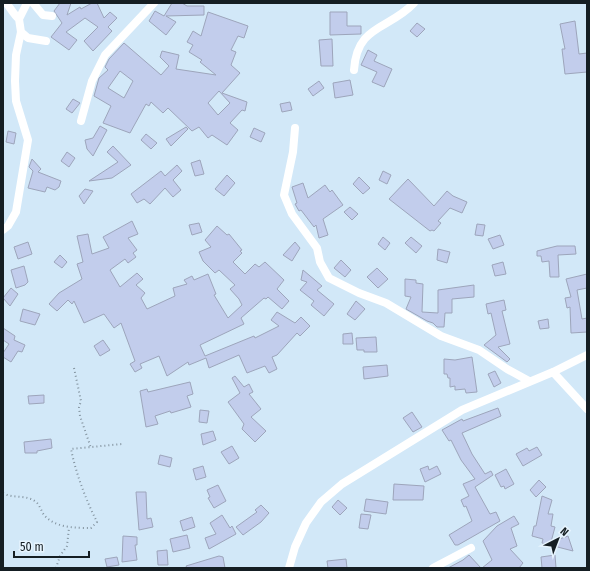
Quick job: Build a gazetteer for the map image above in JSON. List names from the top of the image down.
{
  "scale_bar": "50 m",
  "north": "top right"
}
